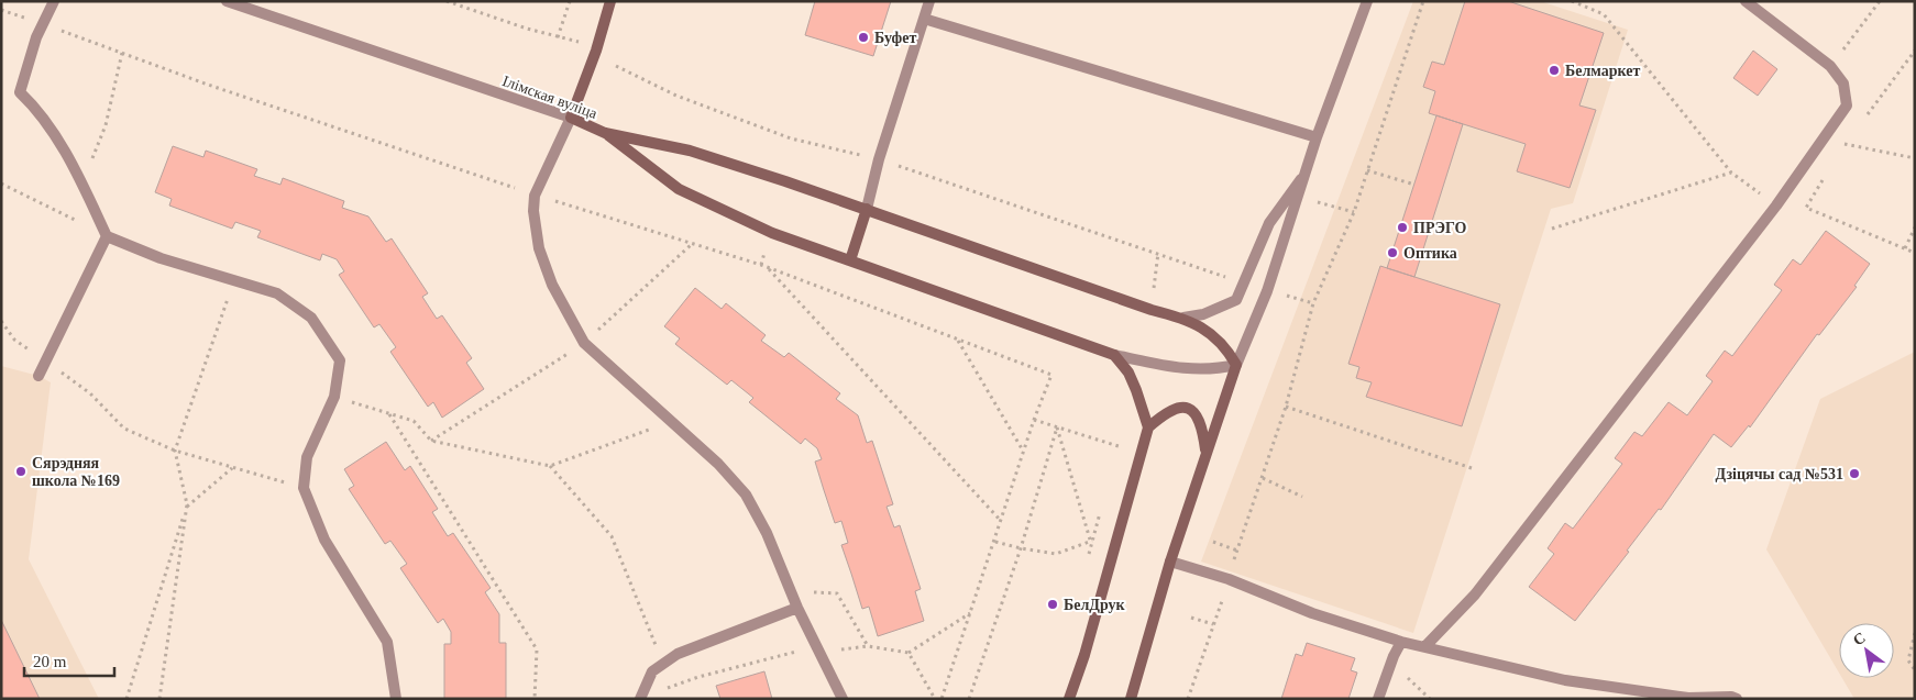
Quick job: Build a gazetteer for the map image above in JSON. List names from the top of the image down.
{
  "streets": {
    "main road": ["Ілімская вуліца"]
  },
  "places": [
    "Буфет",
    "Белмаркет",
    "ПРЭГО",
    "Оптика",
    "Сярэдняя школа №169",
    "Дзіцячы сад №531",
    "БелДрук"
  ],
  "scale_bar": "20 m",
  "north": "top left"
}
